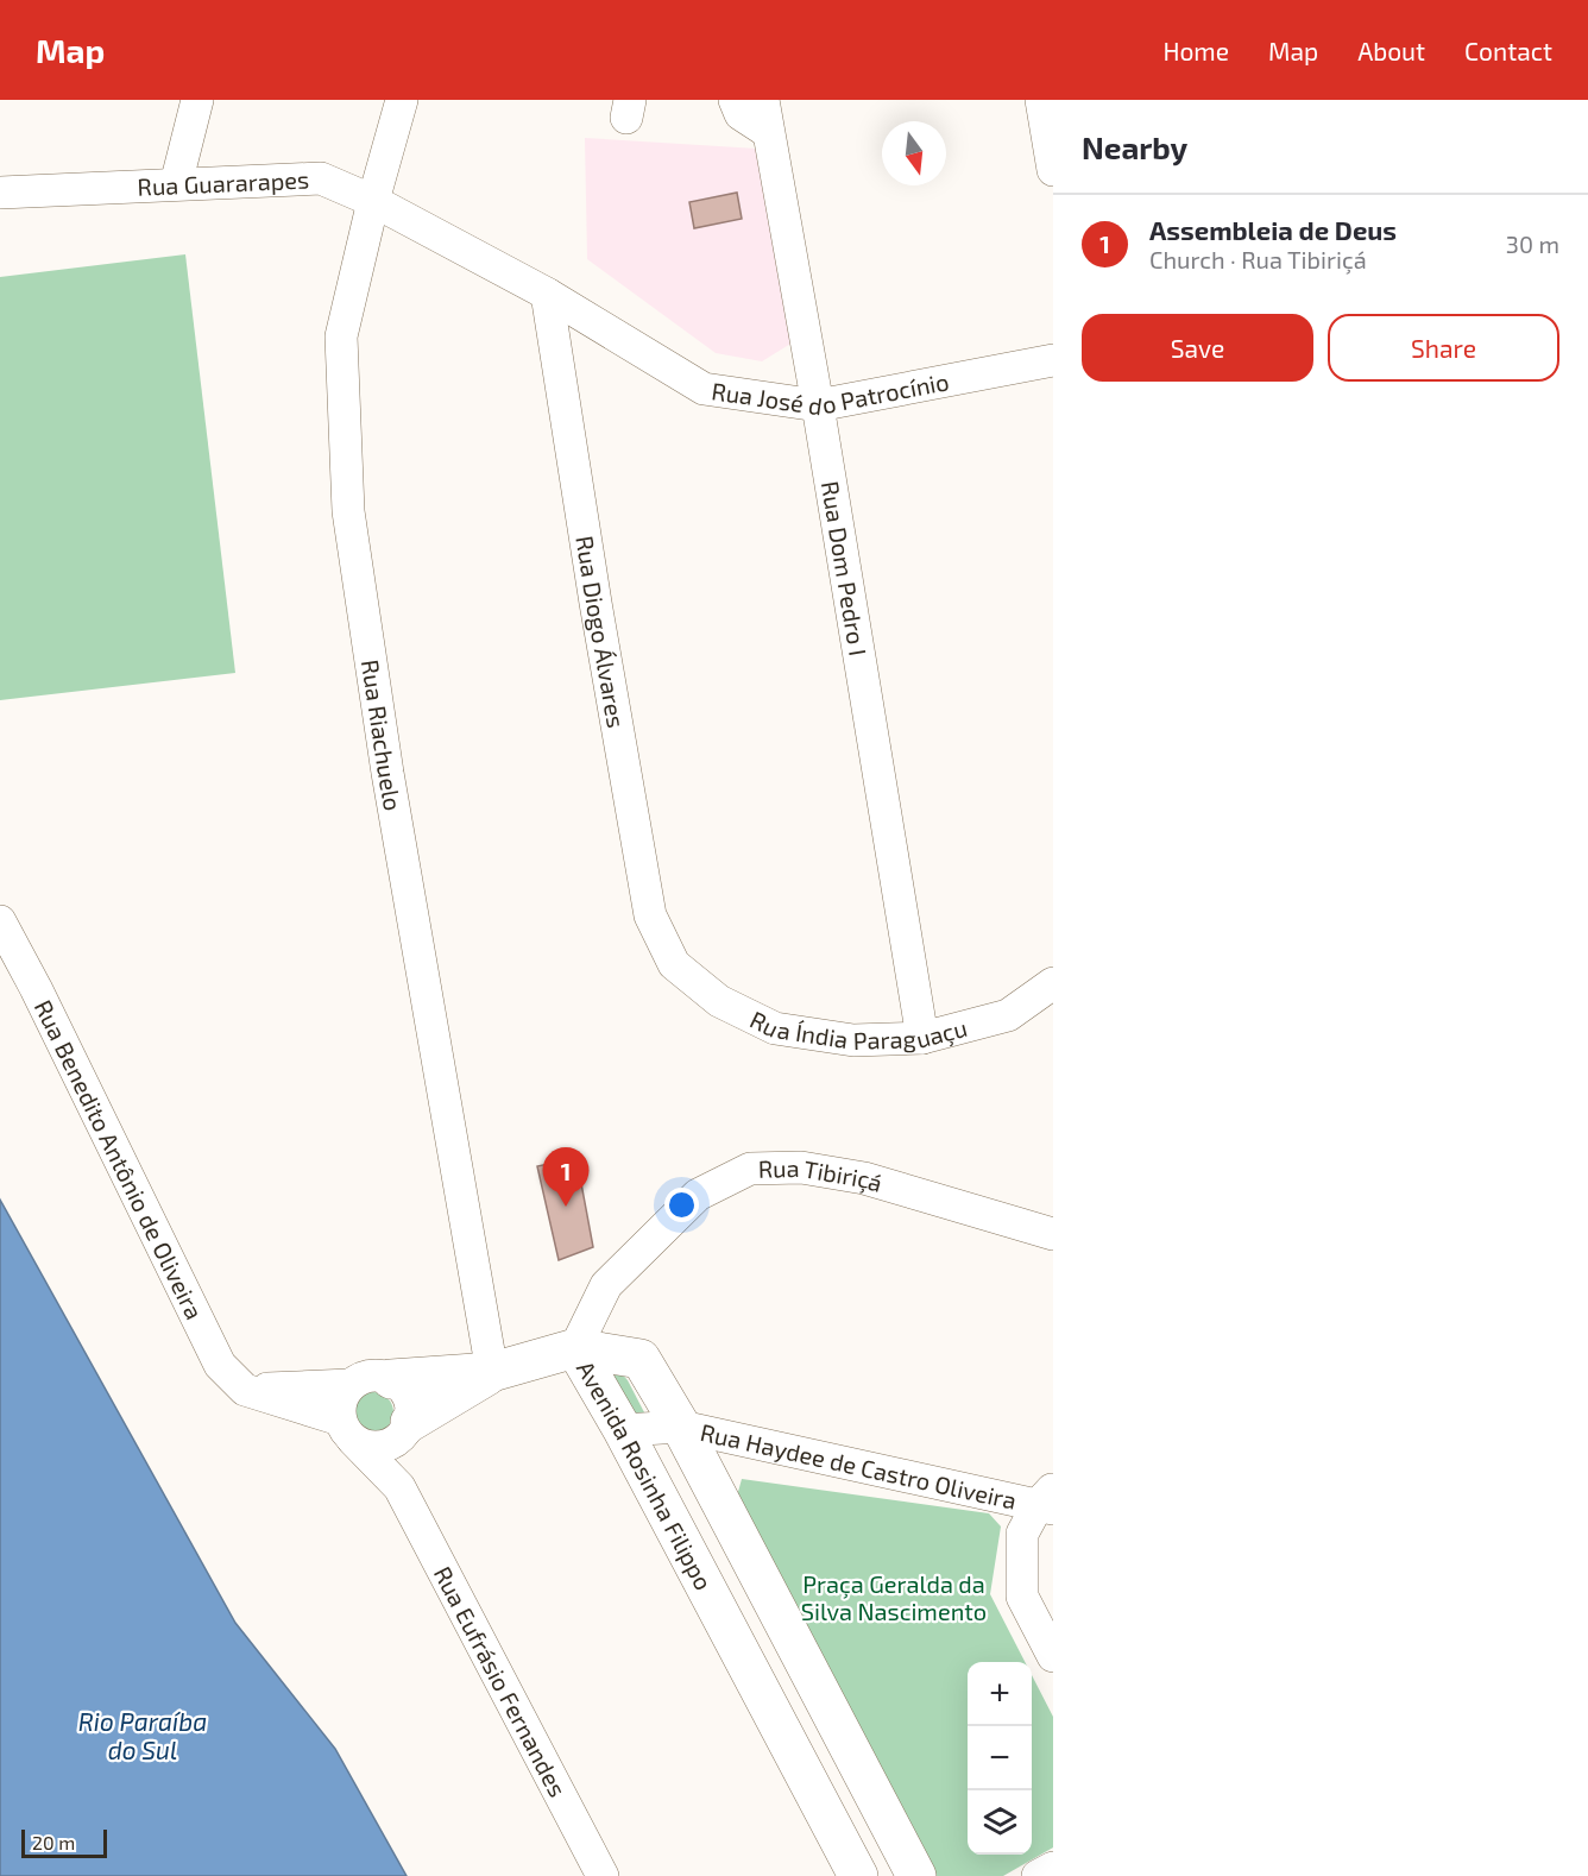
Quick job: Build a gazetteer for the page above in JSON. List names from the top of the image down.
{
  "streets": {
    "street": [
      "Rua Guararapes",
      "Rua José do Patrocínio",
      "Rua Dom Pedro I",
      "Rua Diogo Álvares",
      "Rua Riachuelo",
      "Rua Índia Paraguaçu",
      "Rua Benedito Antônio de Oliveira",
      "Rua Tibiriçá",
      "Rua Haydee de Castro Oliveira",
      "Avenida Rosinha Filippo",
      "Rua Eufrásio Fernandes"
    ]
  },
  "crossings": [
    ["Rua Guararapes", "Rua José do Patrocínio"],
    ["Rua Guararapes", "Rua Diogo Álvares"],
    ["Rua Guararapes", "Rua Riachuelo"],
    ["Rua José do Patrocínio", "Rua Dom Pedro I"],
    ["Rua José do Patrocínio", "Rua Diogo Álvares"],
    ["Rua Dom Pedro I", "Rua Índia Paraguaçu"],
    ["Rua Diogo Álvares", "Rua Índia Paraguaçu"],
    ["Rua Tibiriçá", "Avenida Rosinha Filippo"],
    ["Rua Haydee de Castro Oliveira", "Avenida Rosinha Filippo"]
  ],
  "water": ["Rio Paraíba do Sul"],
  "parks": ["Praça Geralda da Silva Nascimento"],
  "scale_bar": "20 m",
  "north": "bottom",
  "page": {
    "header": "Map",
    "nav": [
      "Home",
      "Map",
      "About",
      "Contact"
    ],
    "heading": "Nearby",
    "list": [
      {
        "mark": "1",
        "name": "Assembleia de Deus",
        "note": "Church · Rua Tibiriçá",
        "value": "30 m"
      }
    ],
    "buttons": ["Save", "Share"],
    "pins": "1",
    "map_buttons": ["+", "−"],
    "scale": "20 m"
  }
}
